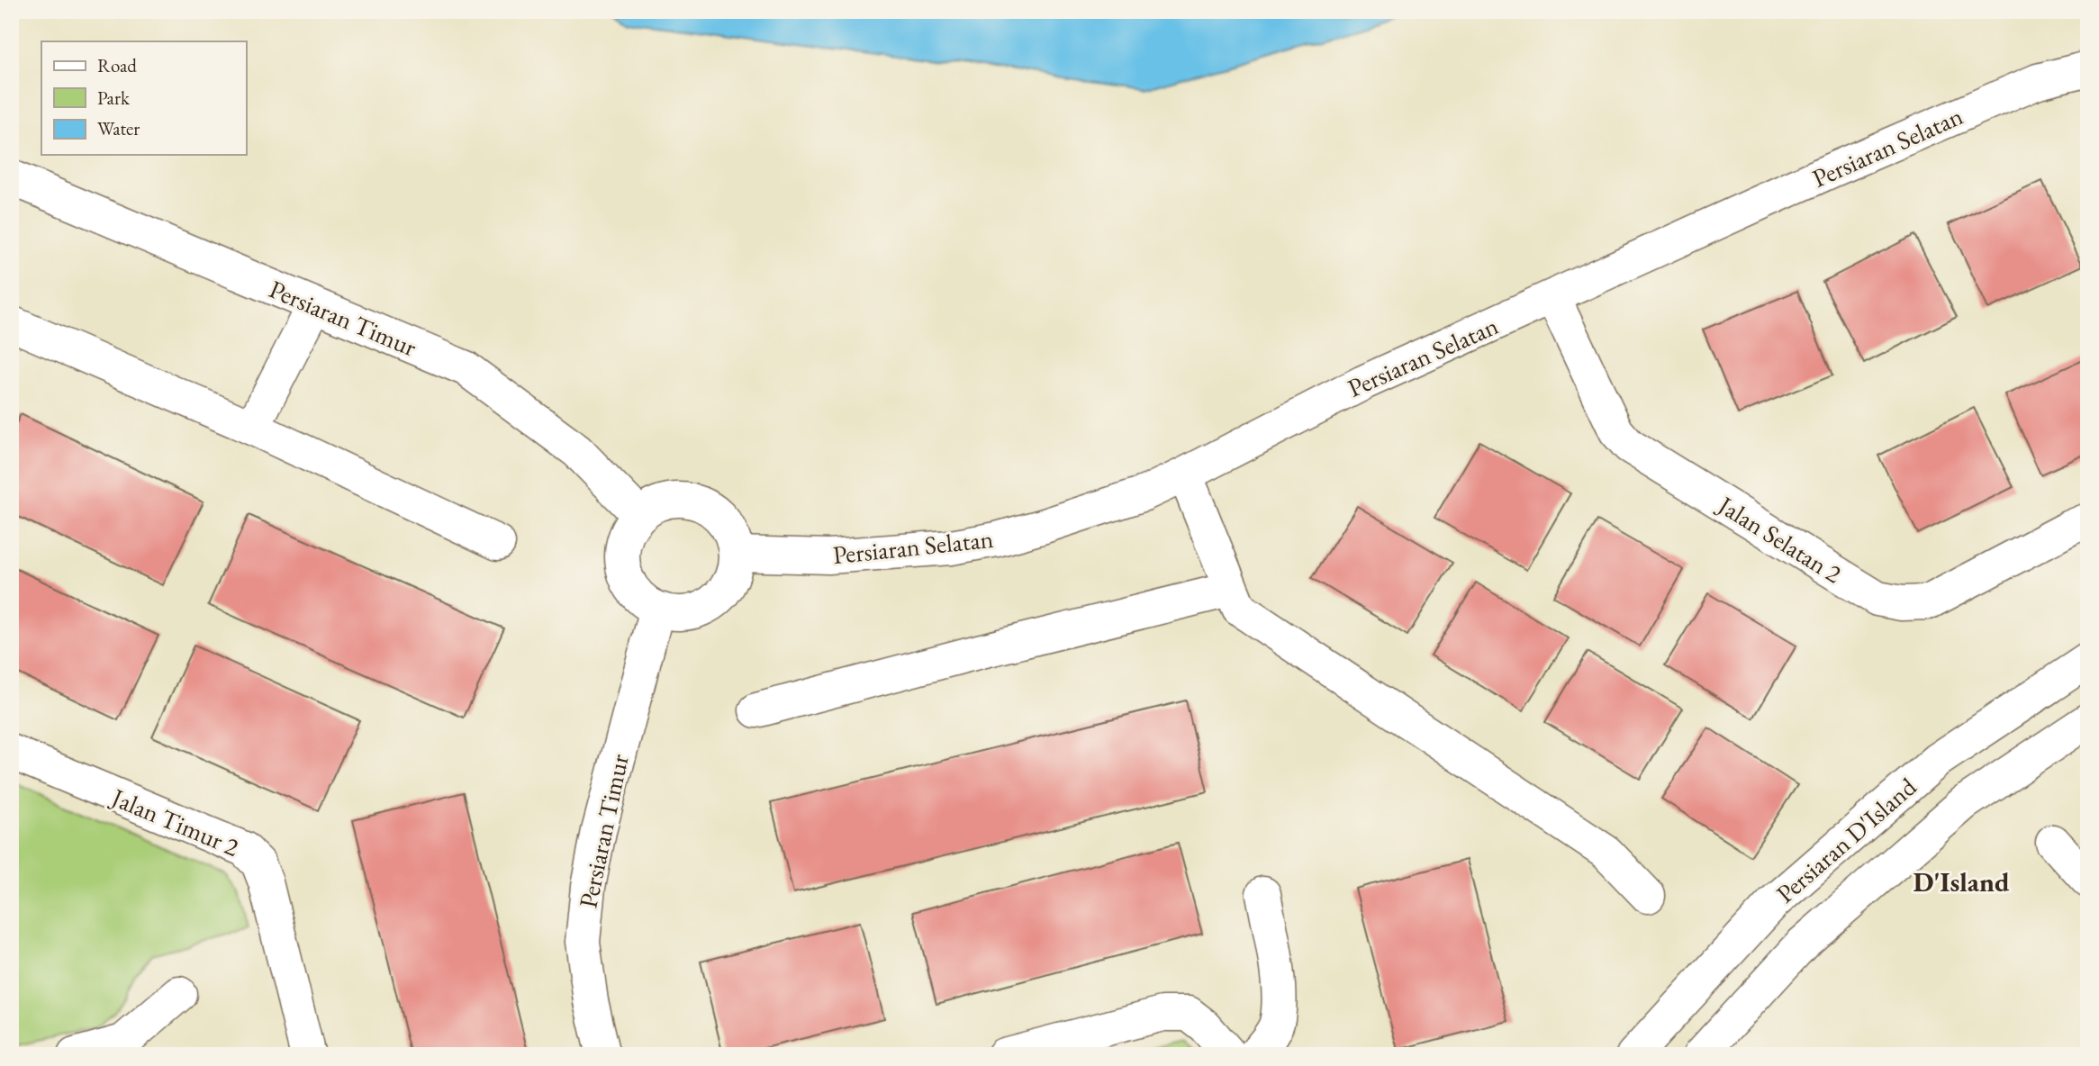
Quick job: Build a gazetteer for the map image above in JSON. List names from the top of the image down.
{
  "streets": {
    "street": [
      "Persiaran Selatan",
      "Persiaran Timur",
      "Jalan Selatan 2",
      "Jalan Timur 2",
      "Persiaran D'Island"
    ]
  },
  "crossings": [
    ["Persiaran Selatan", "Persiaran Timur"],
    ["Persiaran Selatan", "Jalan Selatan 2"]
  ],
  "districts": ["D'Island"],
  "legend": ["Road", "Park", "Water"]
}
